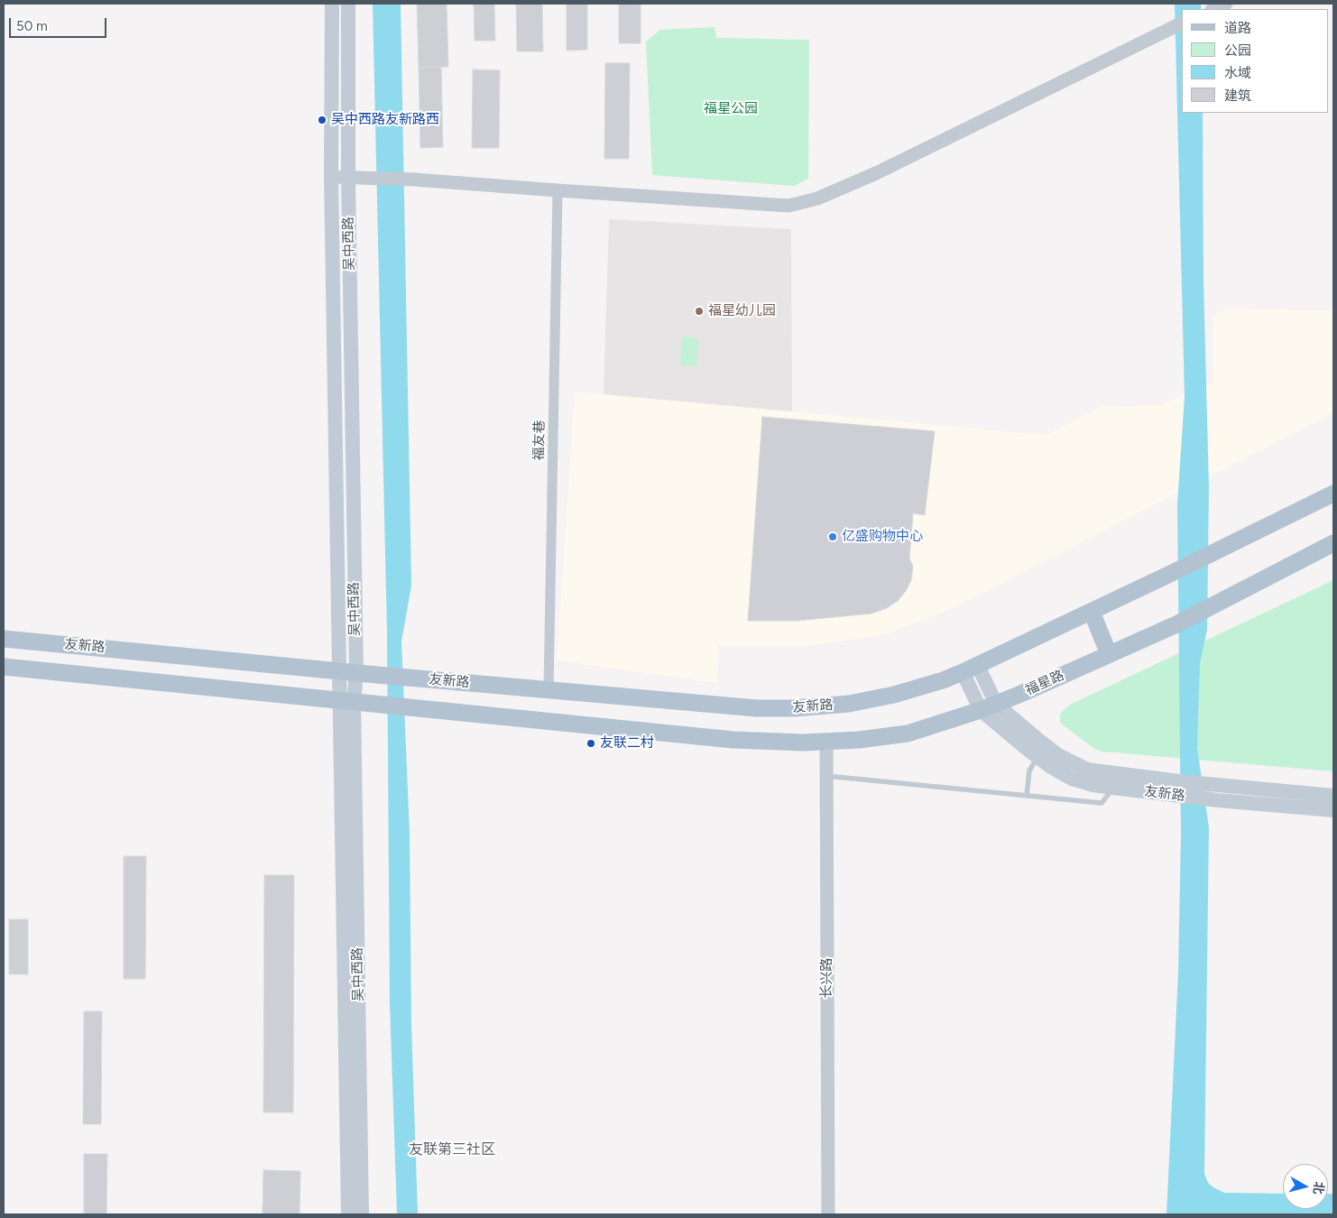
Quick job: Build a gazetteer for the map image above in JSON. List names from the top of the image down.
{
  "streets": {
    "main road": ["吴中西路", "友新路", "福星路"],
    "street": ["福友巷", "长兴路"]
  },
  "crossings": [
    ["吴中西路", "友新路"],
    ["吴中西路", "福星路"],
    ["福友巷", "友新路"],
    ["友新路", "福星路"],
    ["福星路", "长兴路"]
  ],
  "districts": ["友联第三社区"],
  "parks": ["福星公园"],
  "places": [
    "吴中西路友新路西",
    "福星幼儿园",
    "亿盛购物中心",
    "友联二村"
  ],
  "legend": [
    "道路",
    "公园",
    "水域",
    "建筑"
  ],
  "scale_bar": "50 m",
  "north": "right"
}
